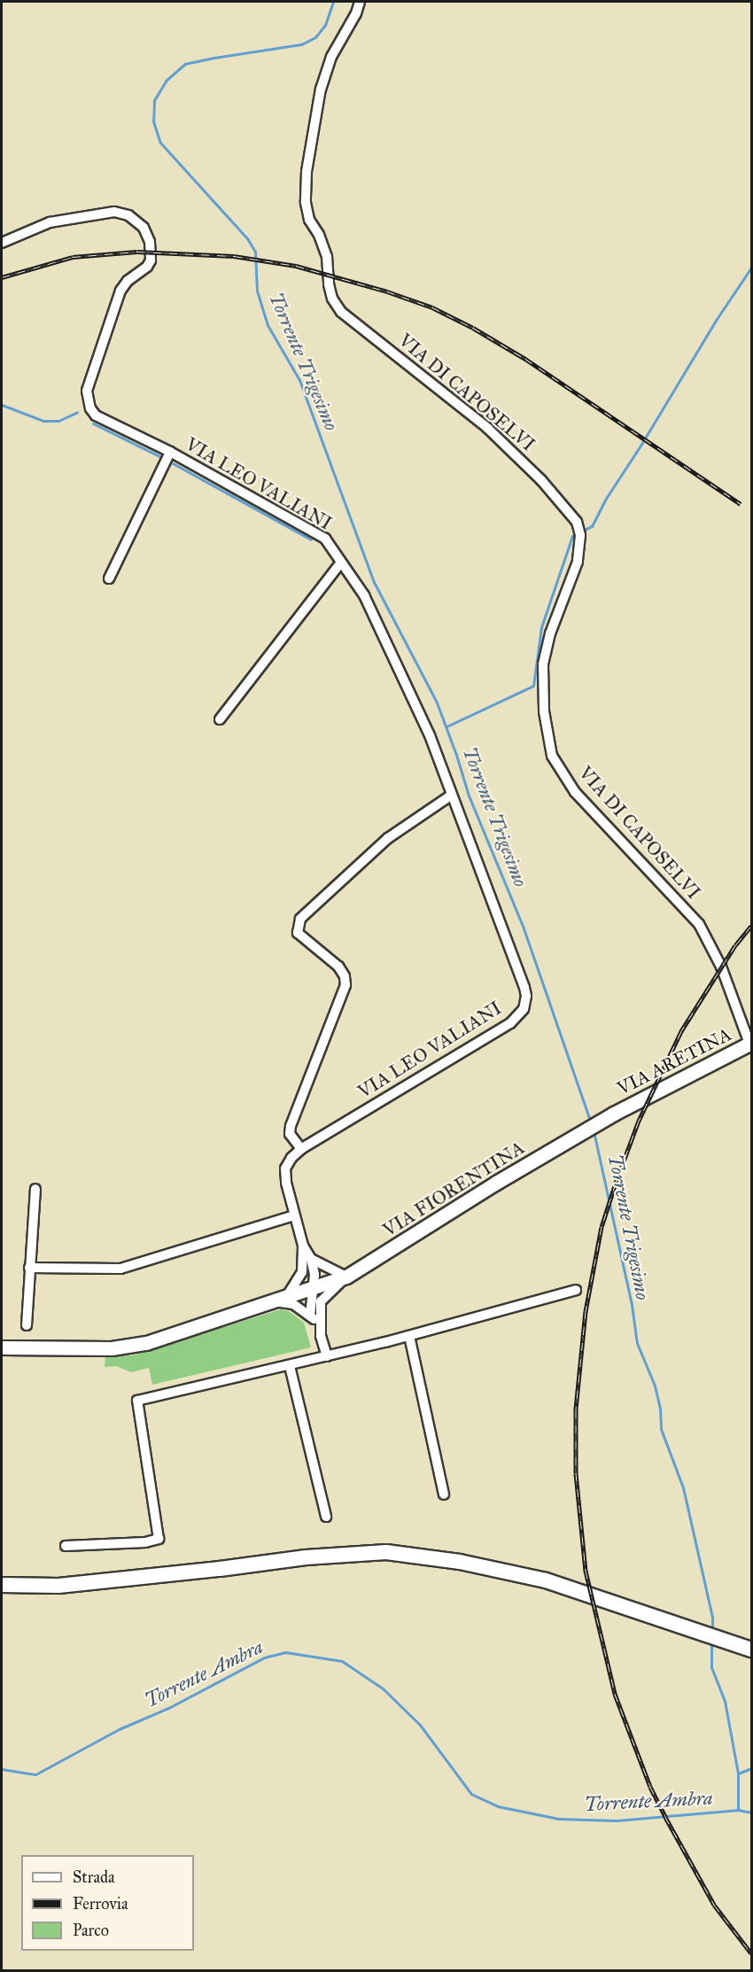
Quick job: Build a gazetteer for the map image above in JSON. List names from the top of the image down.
{
  "streets": {
    "street": [
      "VIA DI CAPOSELVI",
      "VIA LEO VALIANI",
      "VIA ARETINA",
      "VIA FIORENTINA"
    ]
  },
  "crossings": [
    ["VIA DI CAPOSELVI", "VIA ARETINA"],
    ["VIA LEO VALIANI", "VIA FIORENTINA"],
    ["VIA ARETINA", "VIA FIORENTINA"]
  ],
  "water": ["Torrente Trigesimo", "Torrente Ambra"],
  "legend": ["Strada", "Ferrovia", "Parco"]
}
